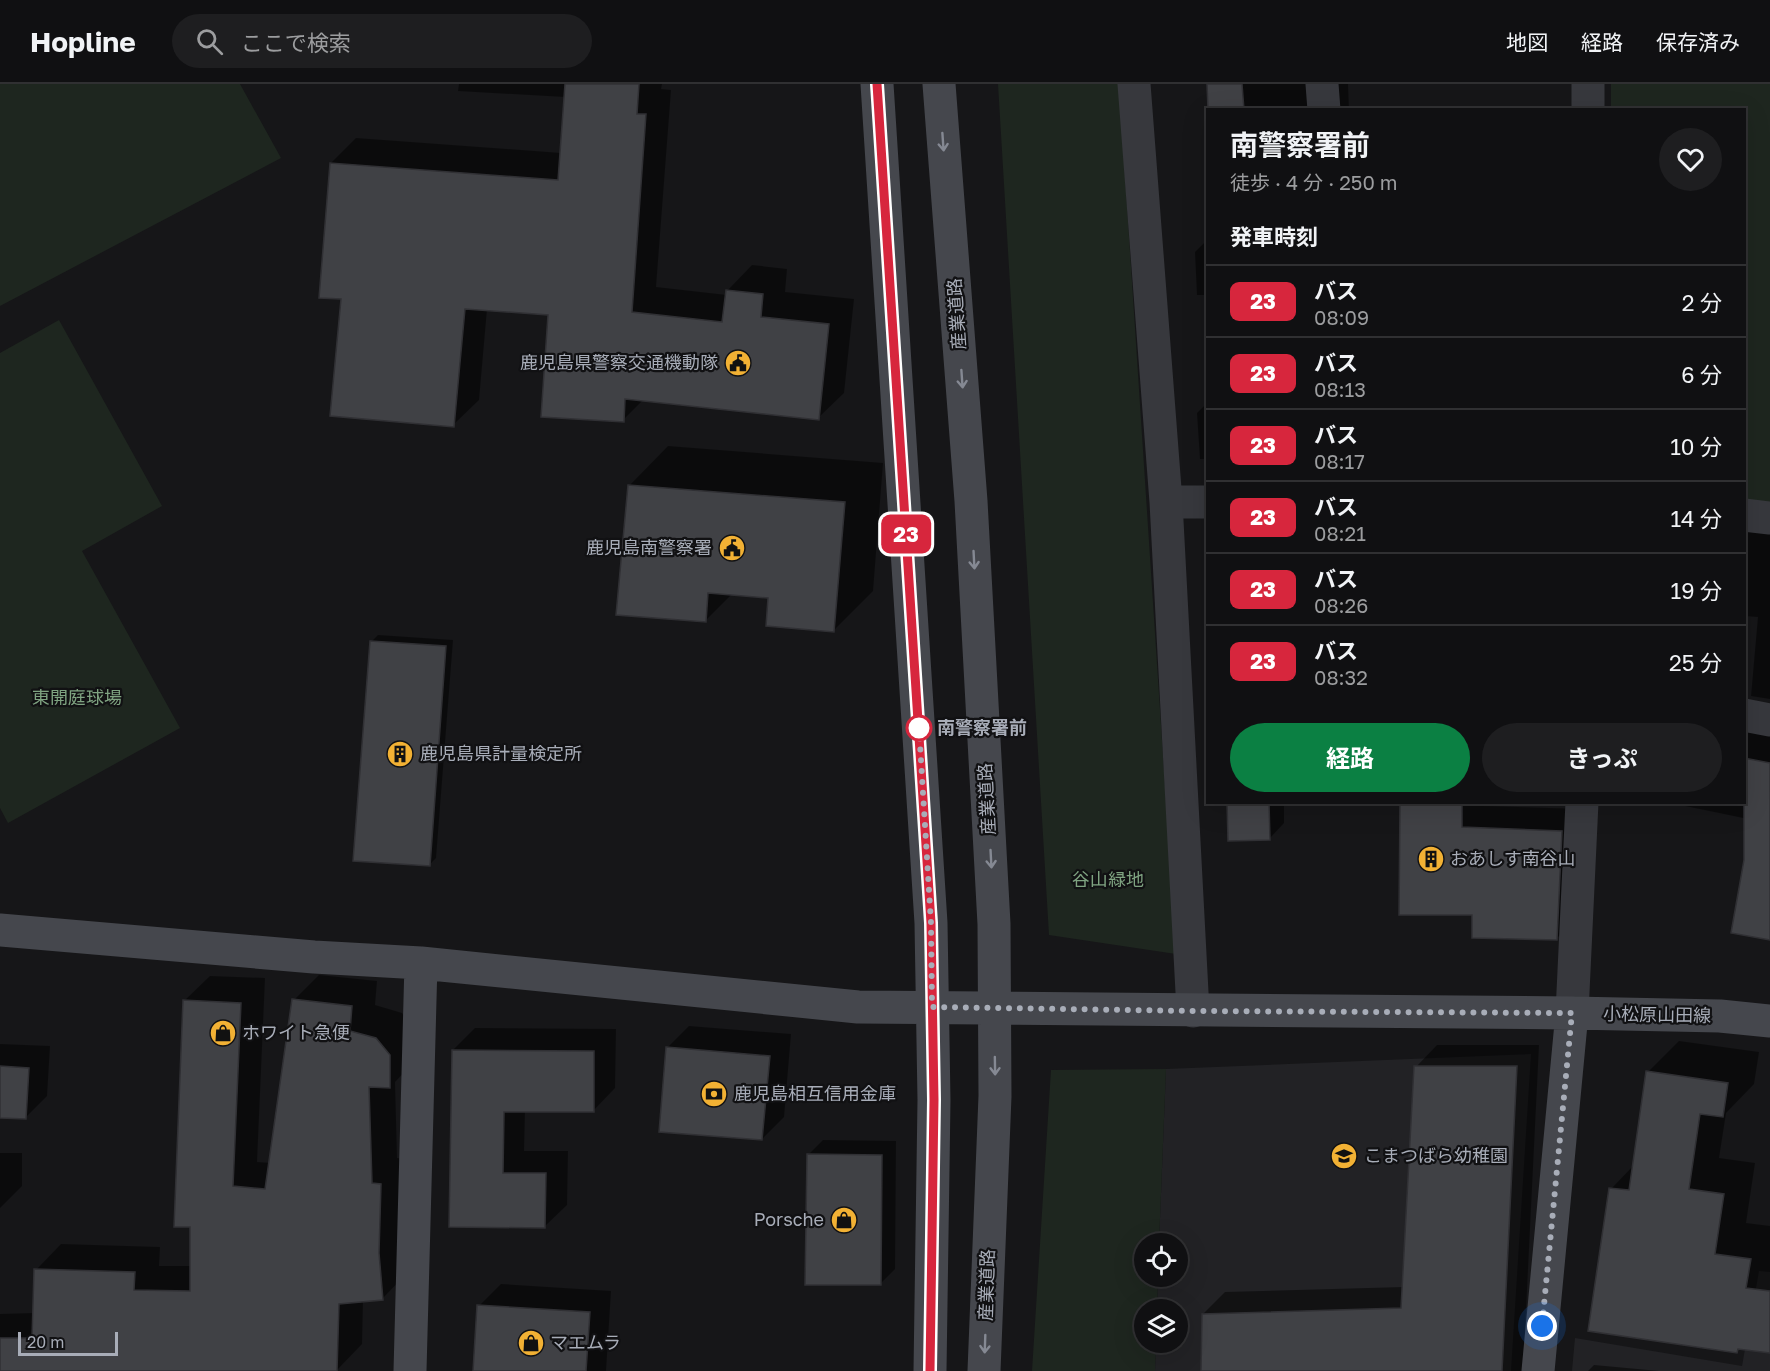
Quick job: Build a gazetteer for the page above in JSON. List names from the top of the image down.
{
  "streets": {
    "main road": ["産業道路", "小松原山田線"]
  },
  "crossings": [
    ["産業道路", "小松原山田線"]
  ],
  "parks": ["東開庭球場", "谷山緑地"],
  "places": {
    "public building": ["鹿児島県警察交通機動隊", "鹿児島南警察署"],
    "other": ["南警察署前"],
    "building": ["鹿児島県計量検定所", "おあしす南谷山"],
    "shop": ["ホワイト急便", "Porsche", "マエムラ"],
    "bank": ["鹿児島相互信用金庫"],
    "school or university": ["こまつばら幼稚園"]
  },
  "lines": ["bus line 23"],
  "scale_bar": "20 m",
  "page": {
    "header": "Hopline",
    "search": "ここで検索",
    "nav": ["地図", "経路", "保存済み"],
    "on_map": "23",
    "heading": [
      ["南警察署前", "徒歩 · 4 分 · 250 m"],
      "発車時刻"
    ],
    "list": [
      {
        "mark": "23",
        "name": "バス",
        "note": "08:09",
        "value": "2 分"
      },
      {
        "mark": "23",
        "name": "バス",
        "note": "08:13",
        "value": "6 分"
      },
      {
        "mark": "23",
        "name": "バス",
        "note": "08:17",
        "value": "10 分"
      },
      {
        "mark": "23",
        "name": "バス",
        "note": "08:21",
        "value": "14 分"
      },
      {
        "mark": "23",
        "name": "バス",
        "note": "08:26",
        "value": "19 分"
      },
      {
        "mark": "23",
        "name": "バス",
        "note": "08:32",
        "value": "25 分"
      }
    ],
    "buttons": ["経路", "きっぷ"],
    "scale": "20 m"
  }
}
